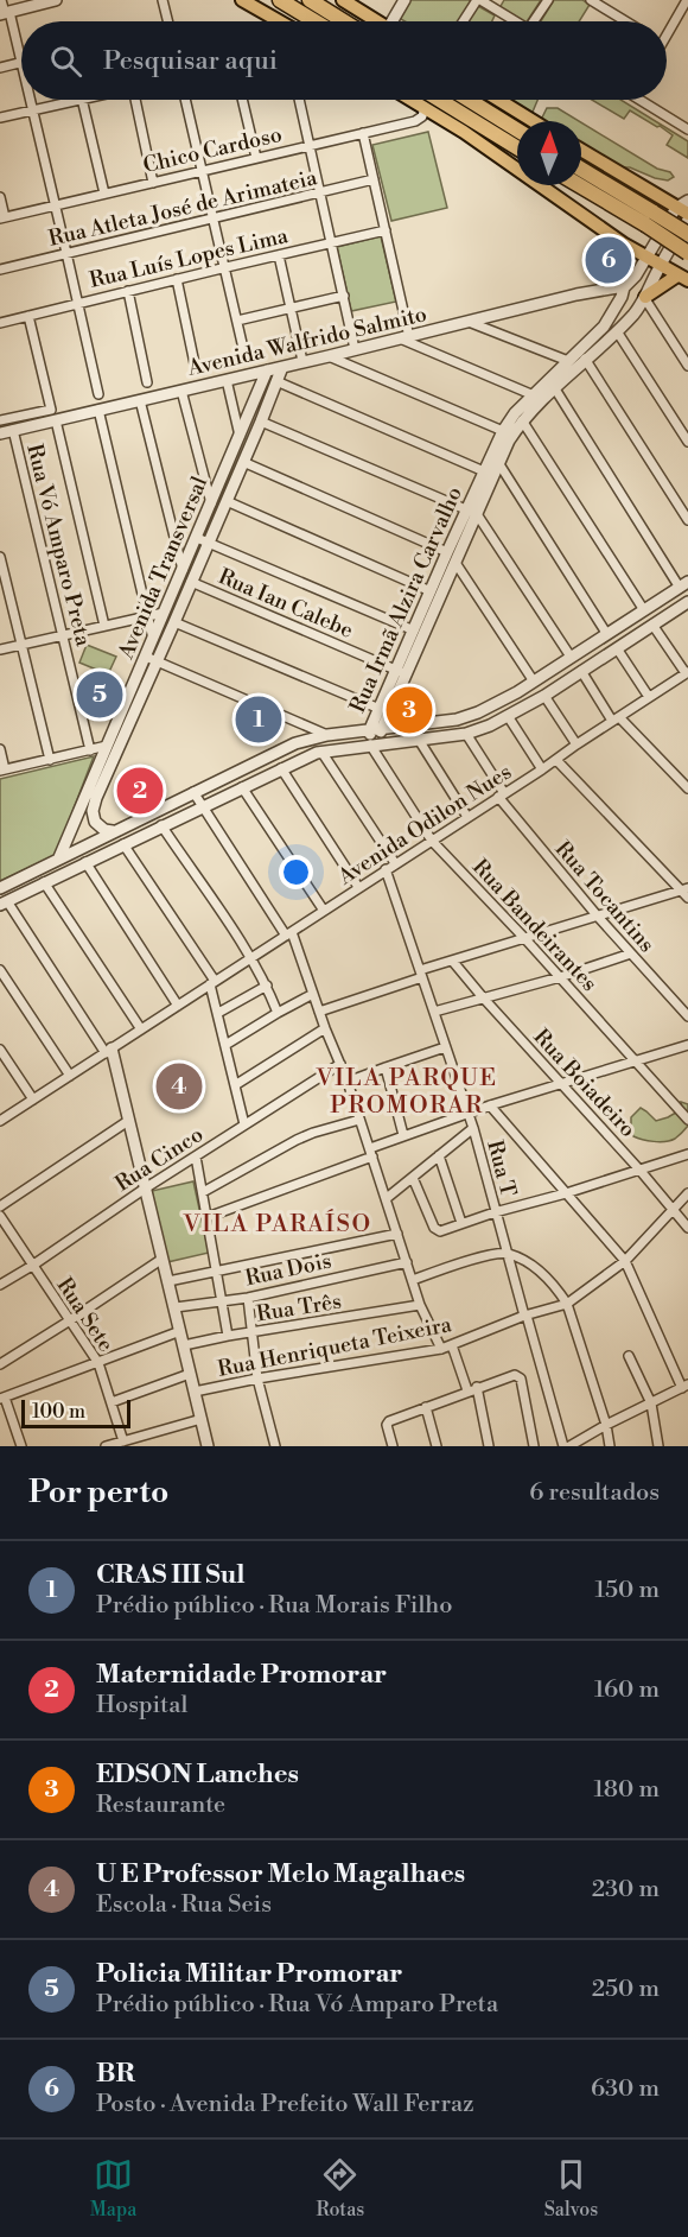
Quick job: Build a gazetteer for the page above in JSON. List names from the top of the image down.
{
  "streets": {
    "street": [
      "Chico Cardoso",
      "Rua Atleta José de Arimateia",
      "Rua Luís Lopes Lima",
      "Avenida Walfrido Salmito",
      "Rua Vó Amparo Preta",
      "Avenida Transversal",
      "Rua Irmã Alzira Carvalho",
      "Rua Ian Calebe",
      "Avenida Odilon Nues",
      "Rua Tocantins",
      "Rua Bandeirantes",
      "Rua Boiadeiro",
      "Rua Cinco",
      "Rua T",
      "Rua Dois",
      "Rua Três",
      "Rua Sete",
      "Rua Henriqueta Teixeira"
    ]
  },
  "crossings": [
    ["Avenida Walfrido Salmito", "Rua Vó Amparo Preta"],
    ["Avenida Walfrido Salmito", "Avenida Transversal"],
    ["Avenida Walfrido Salmito", "Rua Irmã Alzira Carvalho"],
    ["Avenida Transversal", "Rua Ian Calebe"],
    ["Rua Irmã Alzira Carvalho", "Rua Ian Calebe"],
    ["Rua Irmã Alzira Carvalho", "Rua Bandeirantes"],
    ["Avenida Odilon Nues", "Rua Tocantins"],
    ["Avenida Odilon Nues", "Rua Bandeirantes"],
    ["Avenida Odilon Nues", "Rua T"],
    ["Rua Boiadeiro", "Rua Henriqueta Teixeira"],
    ["Rua Cinco", "Rua Sete"],
    ["Rua T", "Rua Henriqueta Teixeira"]
  ],
  "districts": ["VILA PARQUE PROMORAR", "VILA PARAÍSO"],
  "scale_bar": "100 m",
  "north": "top",
  "page": {
    "search": "Pesquisar aqui",
    "pins": [
      "6",
      "5",
      "3",
      "1",
      "2",
      "4"
    ],
    "scale": "100 m",
    "heading": ["Por perto", "6 resultados"],
    "list": [
      {
        "mark": "1",
        "name": "CRAS III Sul",
        "note": "Prédio público · Rua Morais Filho",
        "value": "150 m"
      },
      {
        "mark": "2",
        "name": "Maternidade Promorar",
        "note": "Hospital",
        "value": "160 m"
      },
      {
        "mark": "3",
        "name": "EDSON Lanches",
        "note": "Restaurante",
        "value": "180 m"
      },
      {
        "mark": "4",
        "name": "U E Professor Melo Magalhaes",
        "note": "Escola · Rua Seis",
        "value": "230 m"
      },
      {
        "mark": "5",
        "name": "Policia Militar Promorar",
        "note": "Prédio público · Rua Vó Amparo Preta",
        "value": "250 m"
      },
      {
        "mark": "6",
        "name": "BR",
        "note": "Posto · Avenida Prefeito Wall Ferraz",
        "value": "630 m"
      }
    ],
    "nav": ["Mapa", "Rotas", "Salvos"]
  }
}
